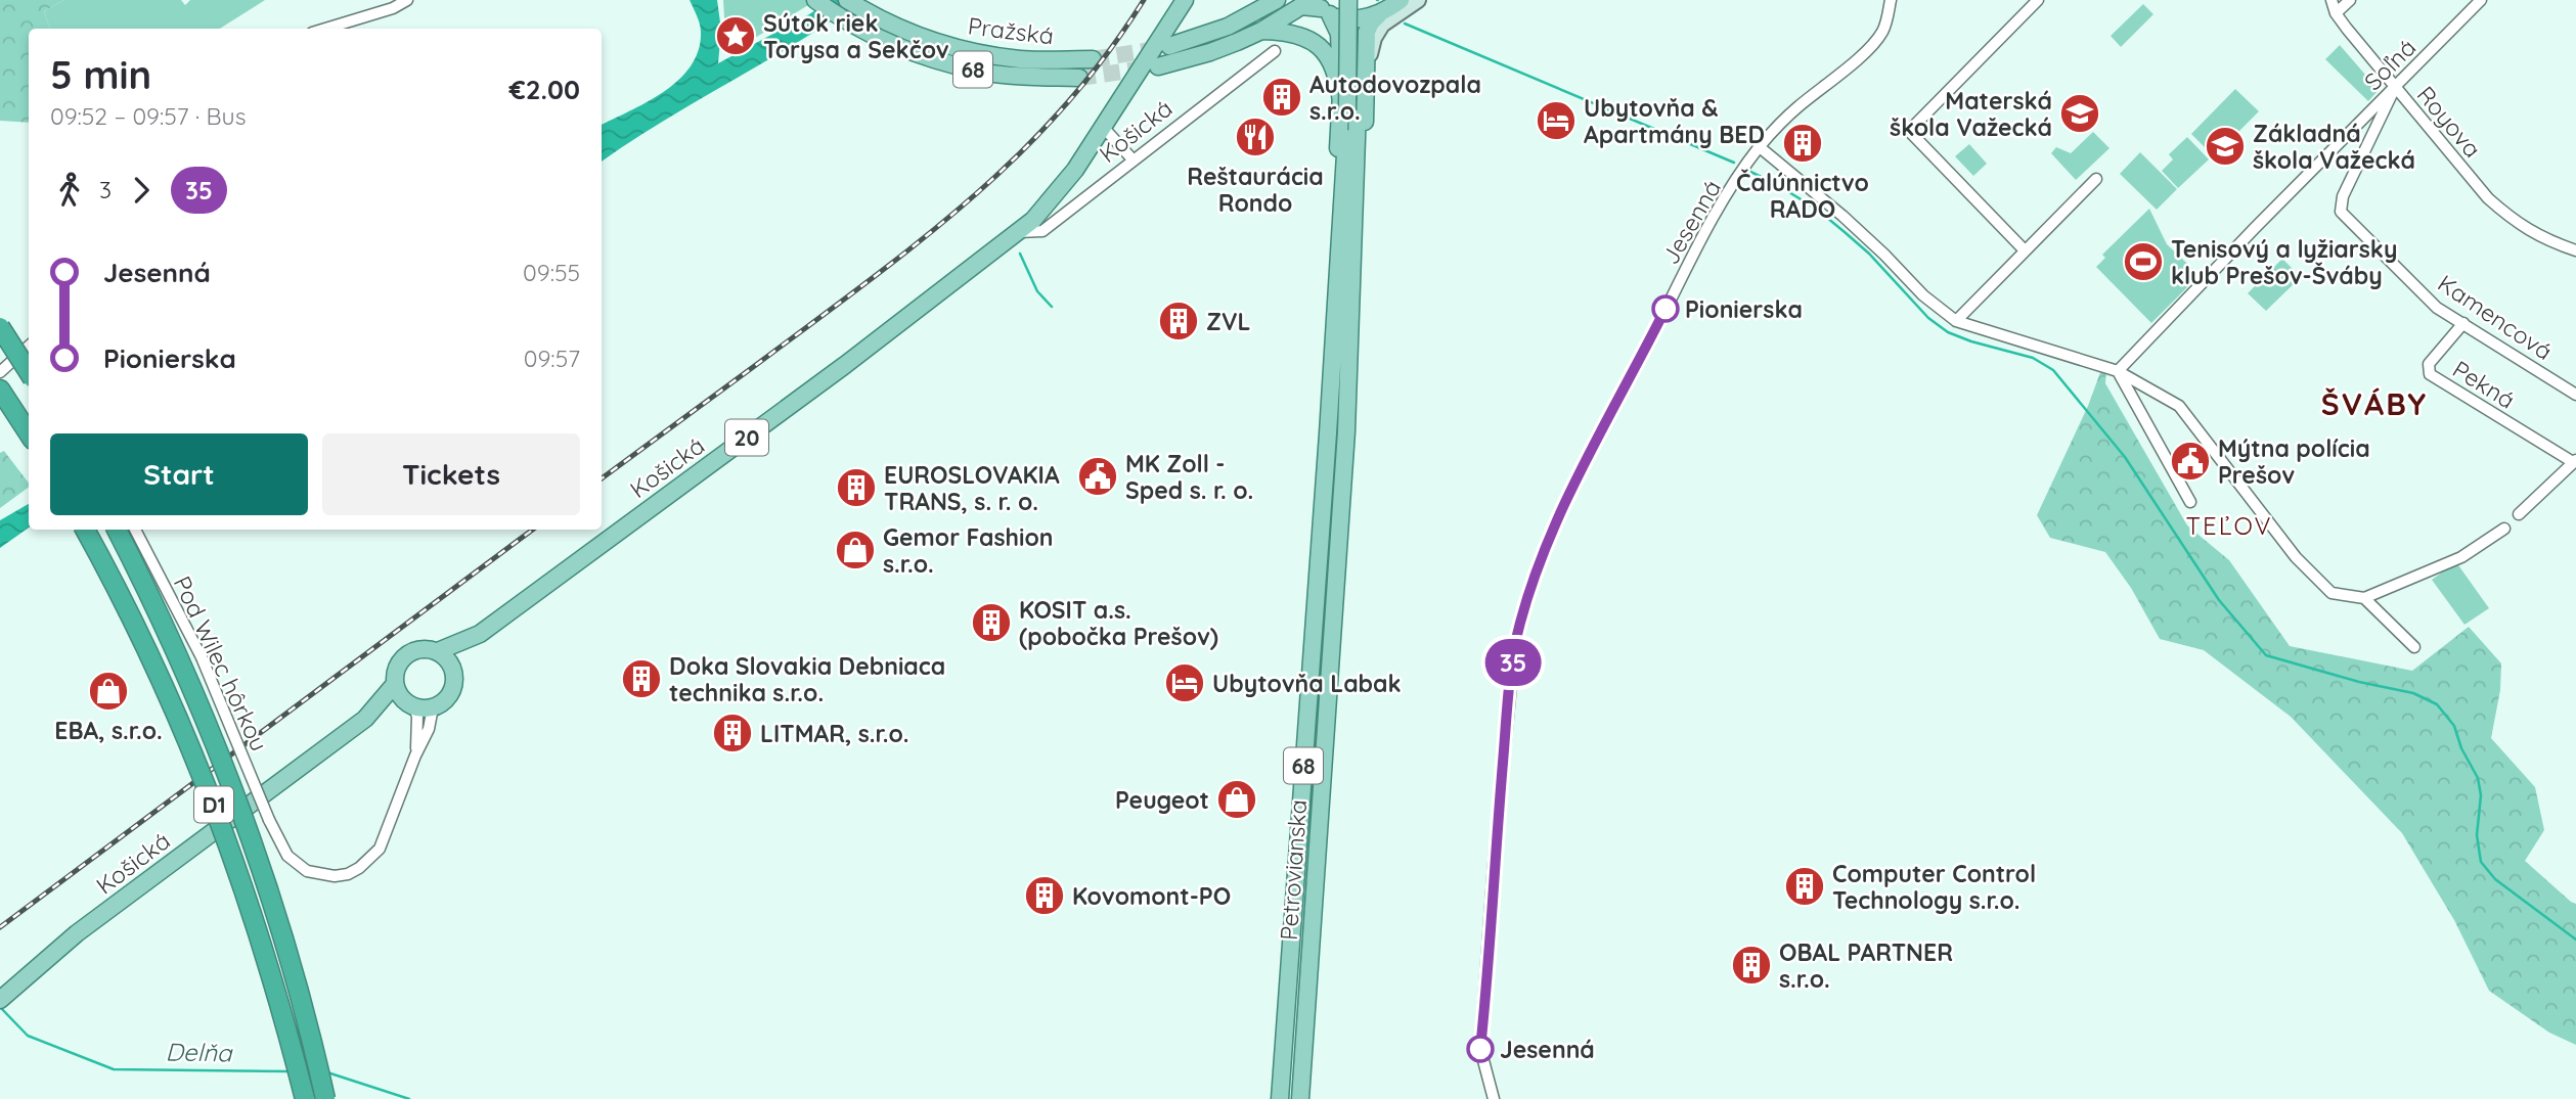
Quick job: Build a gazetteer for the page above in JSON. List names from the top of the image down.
{
  "streets": {
    "highway": ["D1"],
    "main road": [
      "Pražská",
      "68",
      "Košická",
      "20",
      "Petrovianska"
    ],
    "street": [
      "Soľná",
      "Royova",
      "Jesenná",
      "Kamencová",
      "Pekná",
      "Pod Wilec hôrkou"
    ]
  },
  "crossings": [
    ["Soľná", "Royova"],
    ["Soľná", "Kamencová"],
    ["68", "Petrovianska"],
    ["Royova", "Kamencová"],
    ["Košická", "Pod Wilec hôrkou"],
    ["Kamencová", "Pekná"]
  ],
  "districts": ["ŠVÁBY", "TEĽOV"],
  "water": ["Delňa"],
  "places": {
    "place": ["Sútok riek Torysa a Sekčov"],
    "building": [
      "Autodovozpala s.r.o.",
      "Čalúnnictvo RADO",
      "ZVL",
      "EUROSLOVAKIA TRANS, s. r. o.",
      "KOSIT a.s. (pobočka Prešov)",
      "Doka Slovakia Debniaca technika s.r.o.",
      "LITMAR, s.r.o.",
      "Computer Control Technology s.r.o.",
      "Kovomont-PO",
      "OBAL PARTNER s.r.o."
    ],
    "school or university": ["Materská škola Važecká", "Základná škola Važecká"],
    "hotel": ["Ubytovňa & Apartmány BED", "Ubytovňa Labak"],
    "restaurant": ["Reštaurácia Rondo"],
    "sports": ["Tenisový a lyžiarsky klub Prešov-Šváby"],
    "other": ["Pionierska", "Jesenná"],
    "public building": ["Mýtna polícia Prešov", "MK Zoll - Sped s. r. o."],
    "shop": ["Gemor Fashion s.r.o.", "EBA, s.r.o.", "Peugeot"]
  },
  "lines": ["bus line 35"],
  "page": {
    "on_map": "35",
    "heading": ["5 min", "09:52 – 09:57 · Bus", "€2.00"],
    "legs": ["3", "35"],
    "list": [
      {
        "name": "Jesenná",
        "value": "09:55"
      },
      {
        "name": "Pionierska",
        "value": "09:57"
      }
    ],
    "buttons": ["Start", "Tickets"]
  }
}
